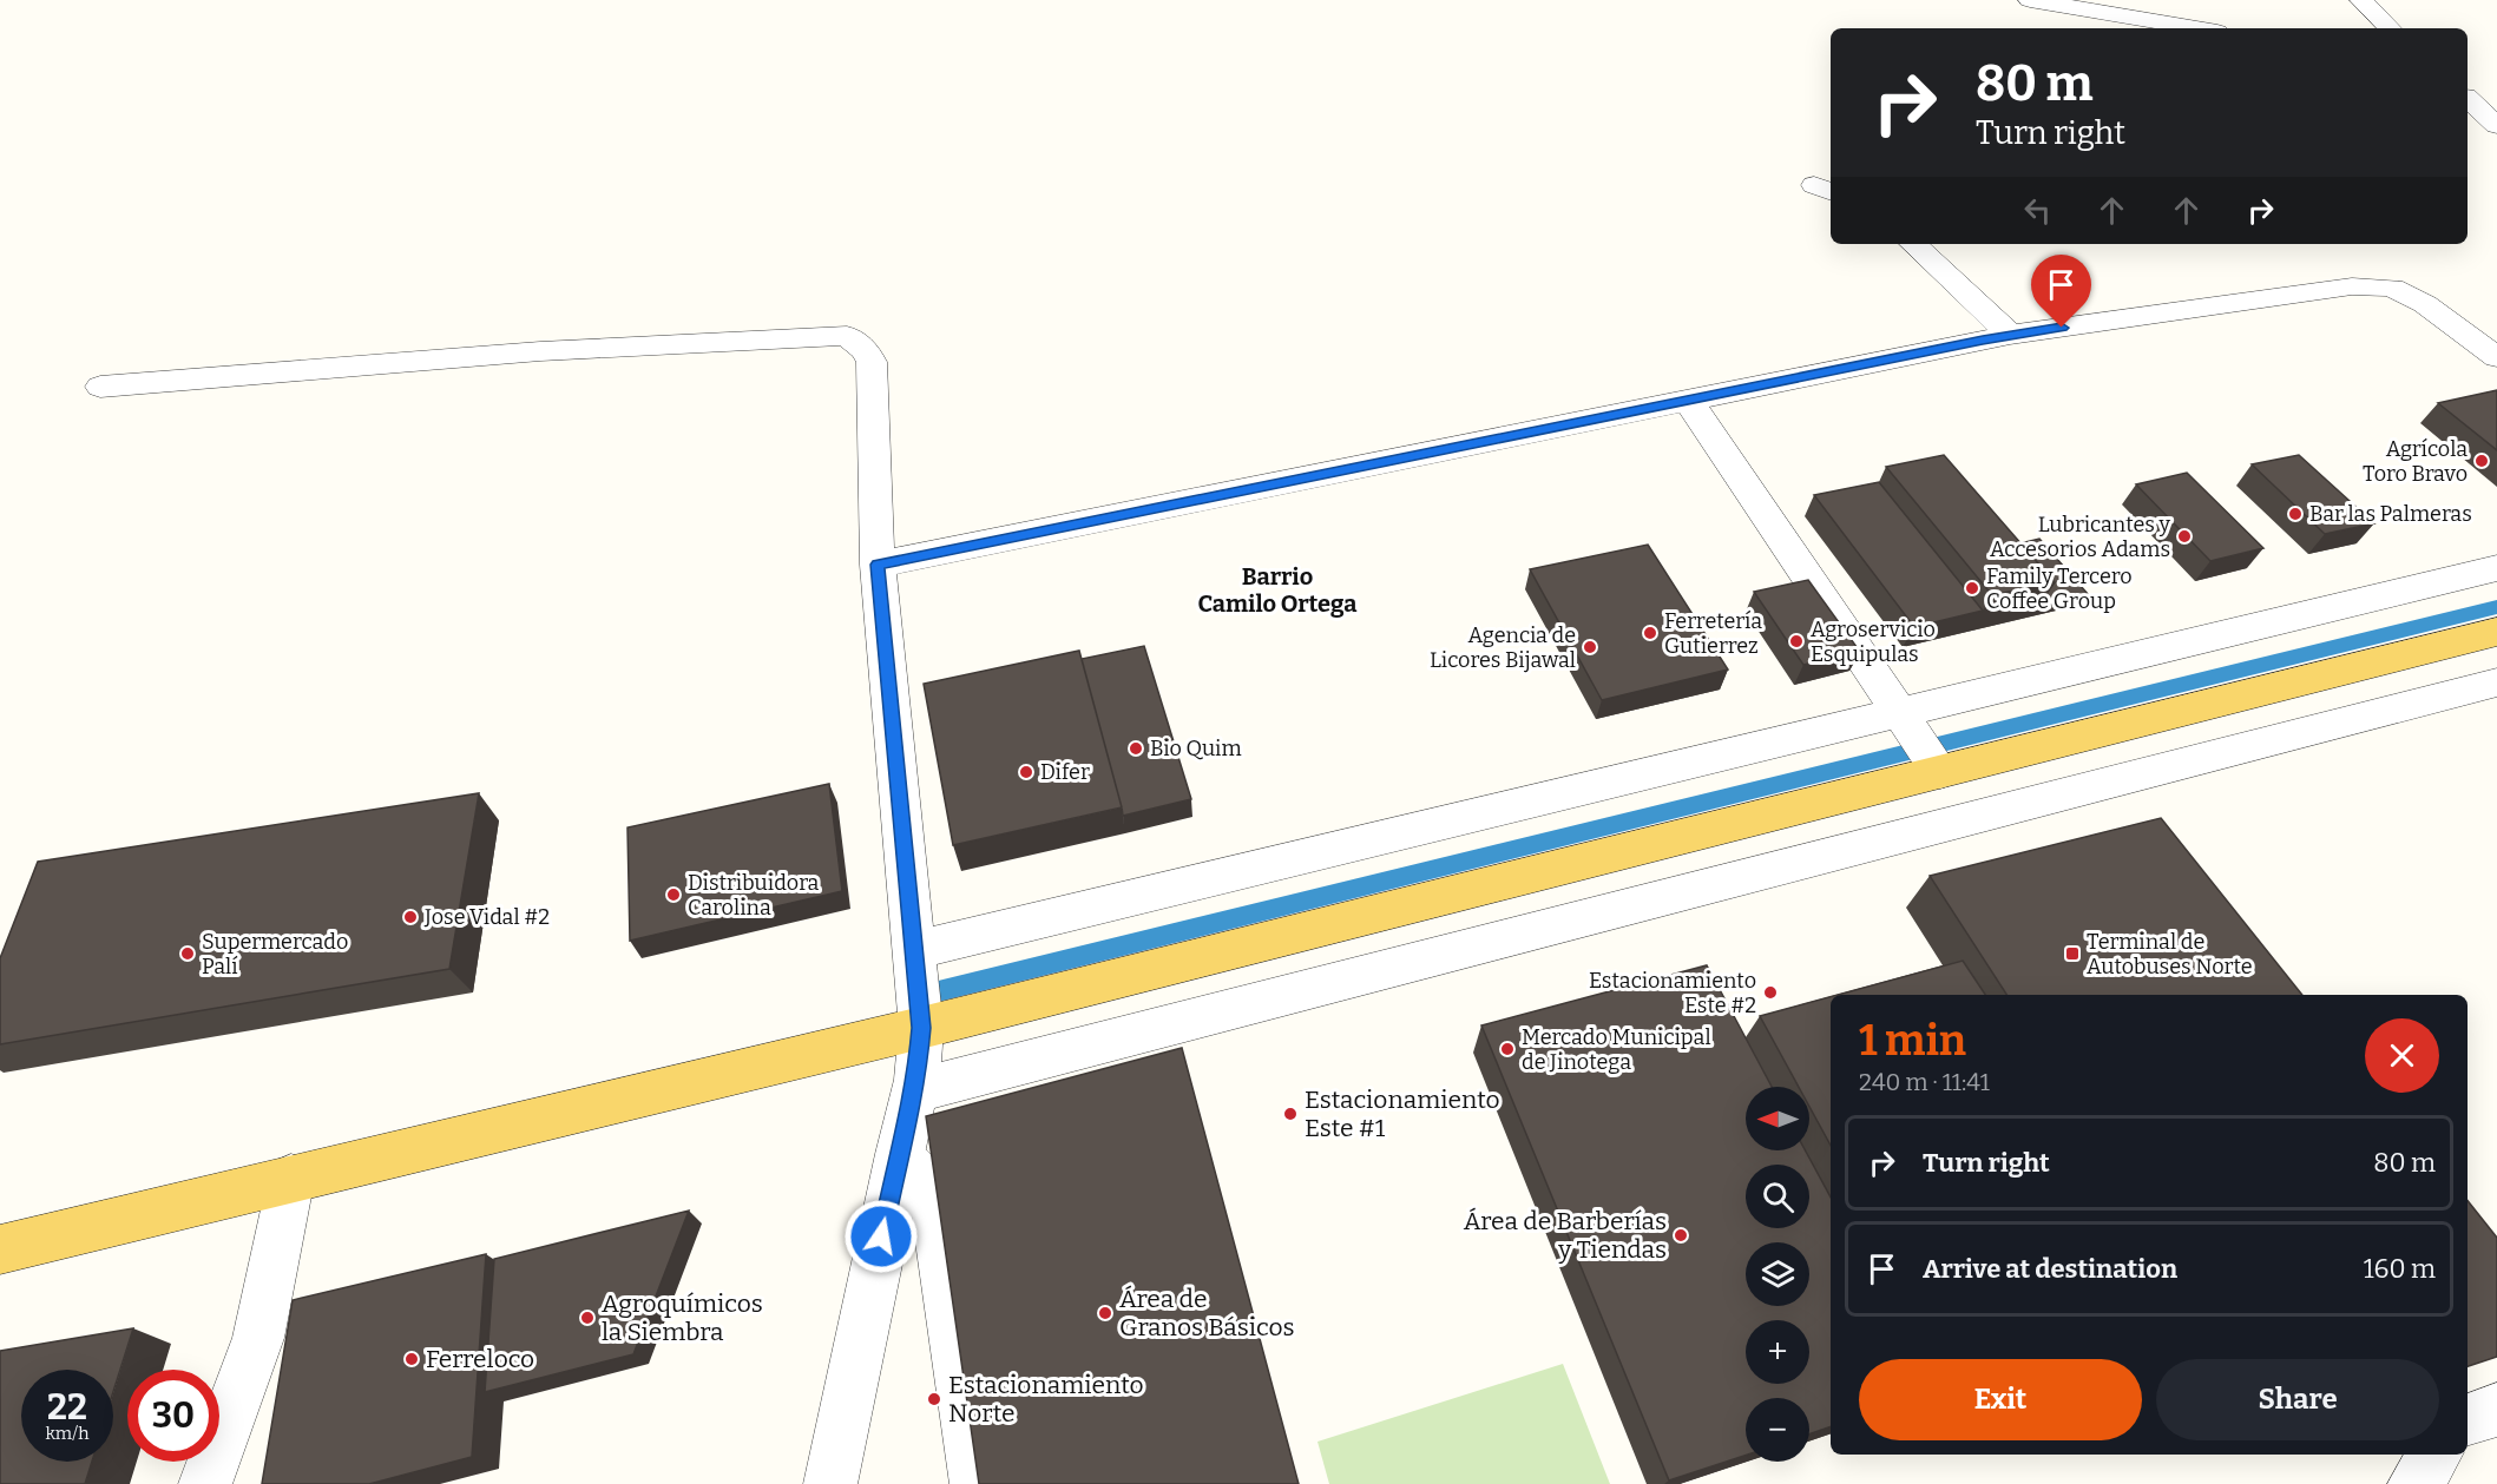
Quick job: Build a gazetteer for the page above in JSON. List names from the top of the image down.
{
  "districts": ["Barrio Camilo Ortega"],
  "places": {
    "other": [
      "Agrícola Toro Bravo",
      "Bar las Palmeras",
      "Lubricantes y Accesorios Adams",
      "Family Tercero Coffee Group",
      "Ferretería Gutierrez",
      "Agroservicio Esquipulas",
      "Agencia de Licores Bijawal",
      "Bio Quim",
      "Difer",
      "Distribuidora Carolina",
      "Jose Vidal #2",
      "Supermercado Palí",
      "Estacionamiento Este #2",
      "Mercado Municipal de Jinotega",
      "Estacionamiento Este #1",
      "Área de Barberías y Tiendas",
      "Área de Granos Básicos",
      "Agroquímicos la Siembra",
      "Ferreloco",
      "Estacionamiento Norte"
    ],
    "transit": ["Terminal de Autobuses Norte"]
  },
  "north": "left",
  "page": {
    "turn": ["80 m", "Turn right"],
    "heading": ["1 min", "240 m · 11:41"],
    "map_buttons": ["+", "−"],
    "list": [
      {
        "name": "Turn right",
        "value": "80 m"
      },
      {
        "name": "Arrive at destination",
        "value": "160 m"
      }
    ],
    "buttons": ["Exit", "Share"],
    "speed": "22 km/h",
    "limit": "30"
  }
}
